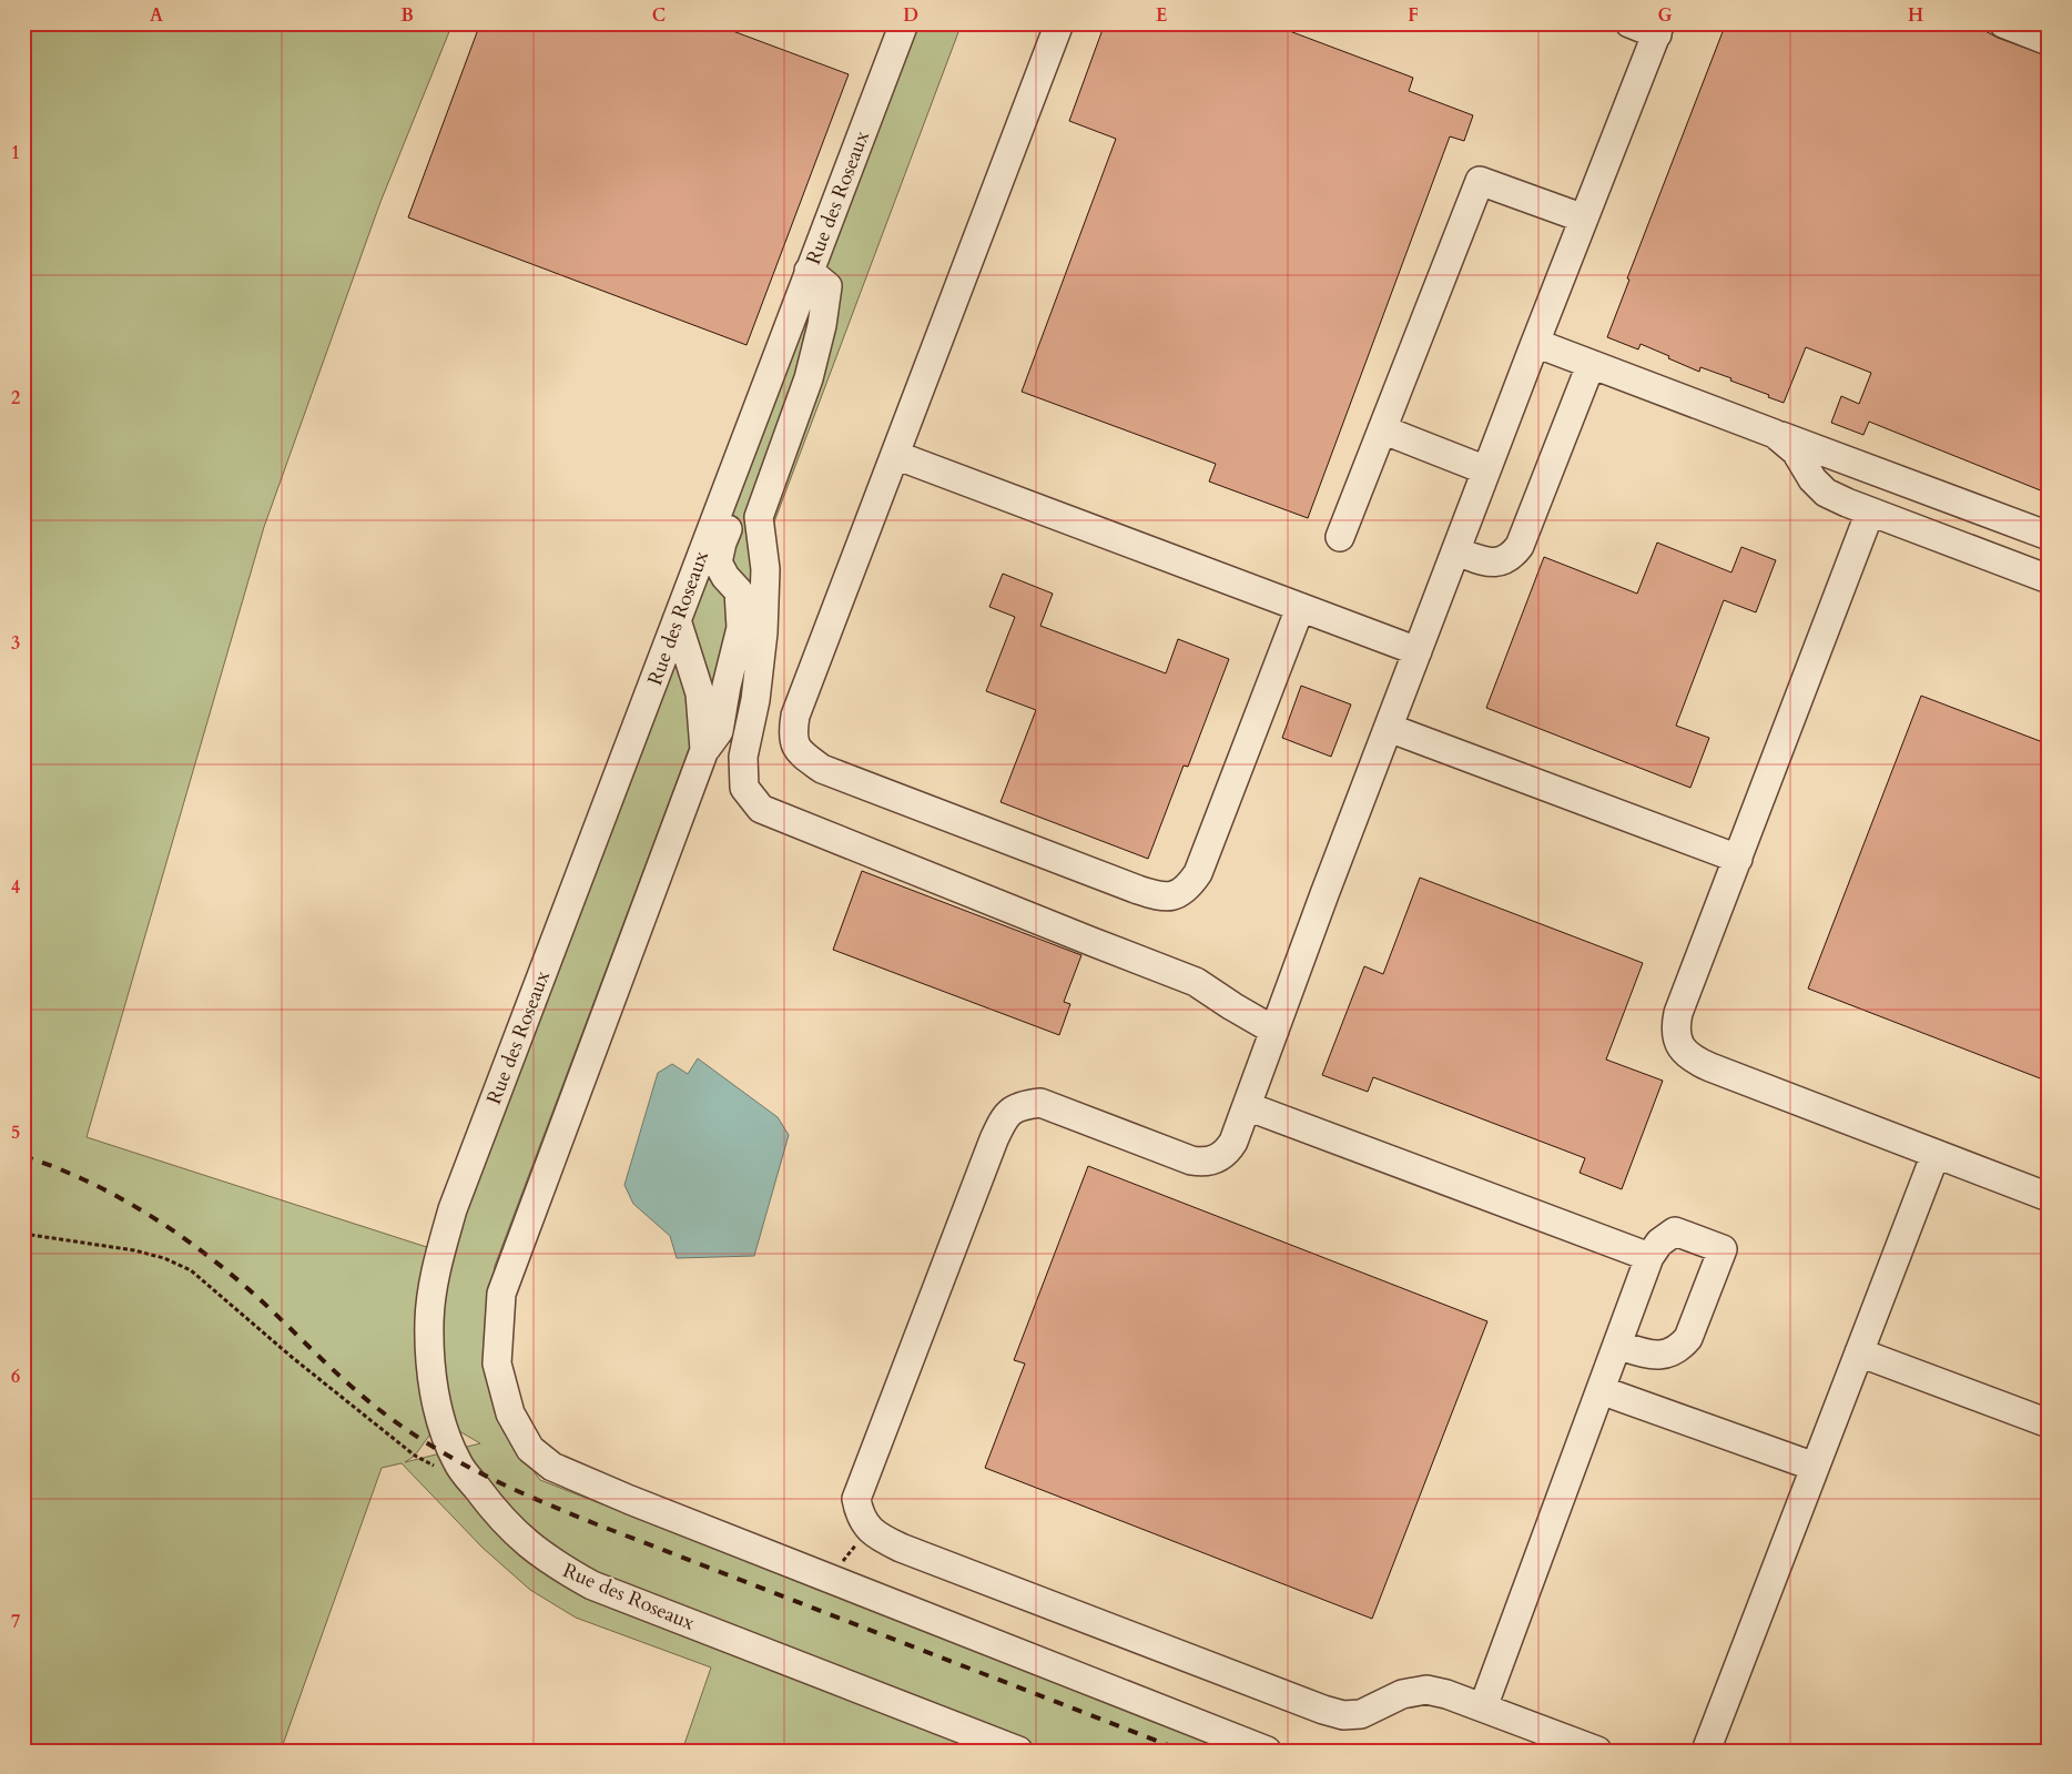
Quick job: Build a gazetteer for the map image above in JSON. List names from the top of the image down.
{
  "streets": {
    "street": ["Rue des Roseaux"]
  },
  "grid": {
    "columns": [
      "A",
      "B",
      "C",
      "D",
      "E",
      "F",
      "G",
      "H"
    ],
    "rows": [
      "1",
      "2",
      "3",
      "4",
      "5",
      "6",
      "7"
    ]
  }
}
